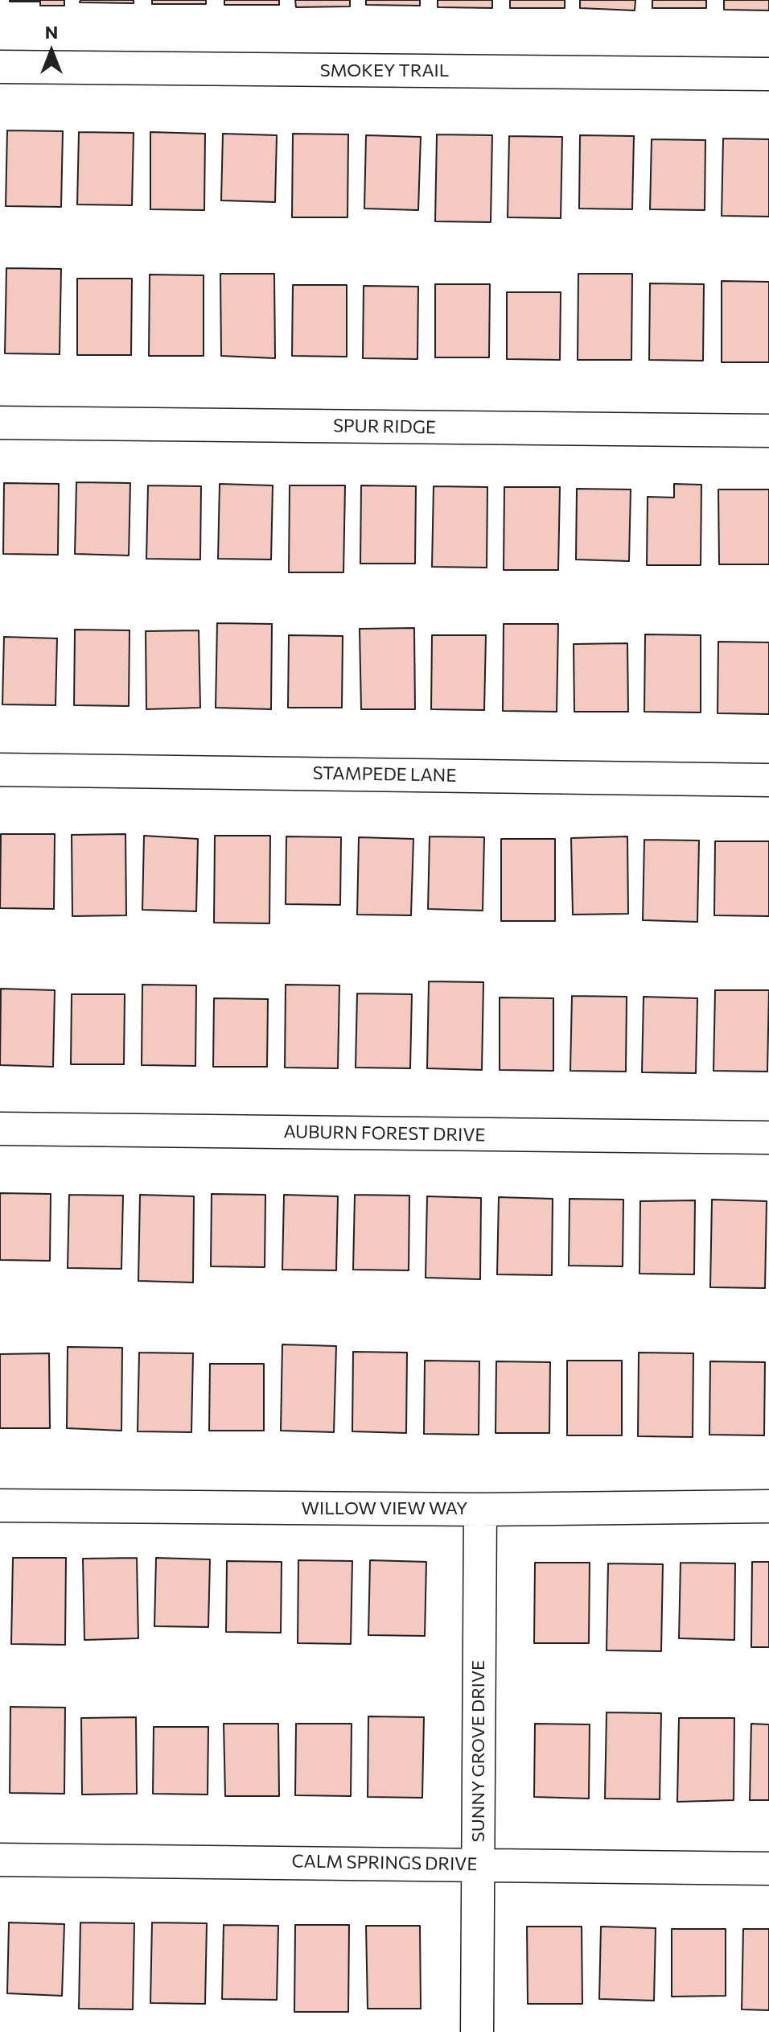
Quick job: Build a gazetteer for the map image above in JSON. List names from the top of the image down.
{
  "streets": {
    "street": [
      "SMOKEY TRAIL",
      "SPUR RIDGE",
      "STAMPEDE LANE",
      "AUBURN FOREST DRIVE",
      "WILLOW VIEW WAY",
      "SUNNY GROVE DRIVE",
      "CALM SPRINGS DRIVE"
    ]
  },
  "crossings": [
    ["WILLOW VIEW WAY", "SUNNY GROVE DRIVE"],
    ["SUNNY GROVE DRIVE", "CALM SPRINGS DRIVE"]
  ],
  "north": "top"
}
